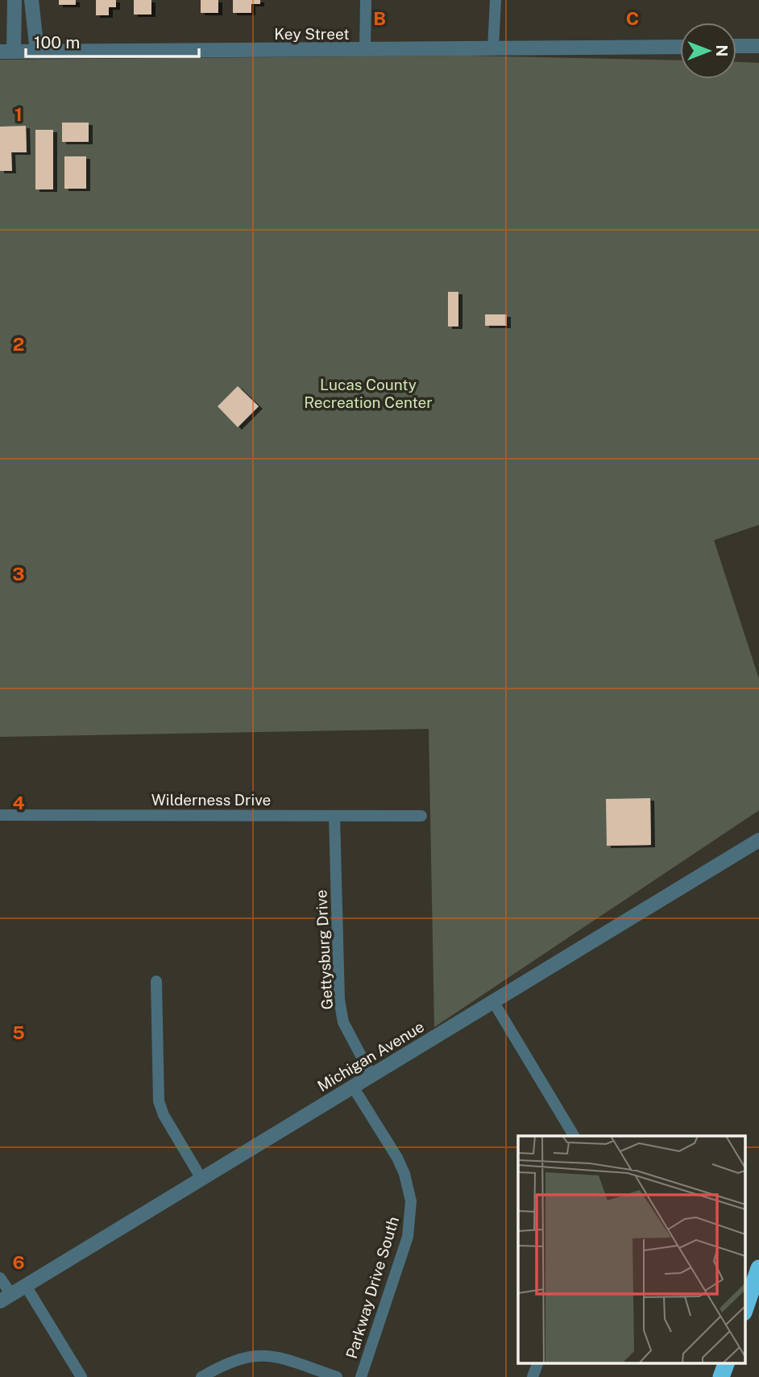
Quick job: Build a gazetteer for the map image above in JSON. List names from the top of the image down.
{
  "streets": {
    "street": [
      "Key Street",
      "Wilderness Drive",
      "Gettysburg Drive",
      "Michigan Avenue",
      "Parkway Drive South"
    ]
  },
  "crossings": [
    ["Wilderness Drive", "Gettysburg Drive"],
    ["Gettysburg Drive", "Michigan Avenue"],
    ["Michigan Avenue", "Parkway Drive South"]
  ],
  "parks": ["Lucas County Recreation Center"],
  "scale_bar": "100 m",
  "north": "right",
  "grid": {
    "columns": ["B", "C"],
    "rows": [
      "1",
      "2",
      "3",
      "4",
      "5",
      "6"
    ]
  }
}
